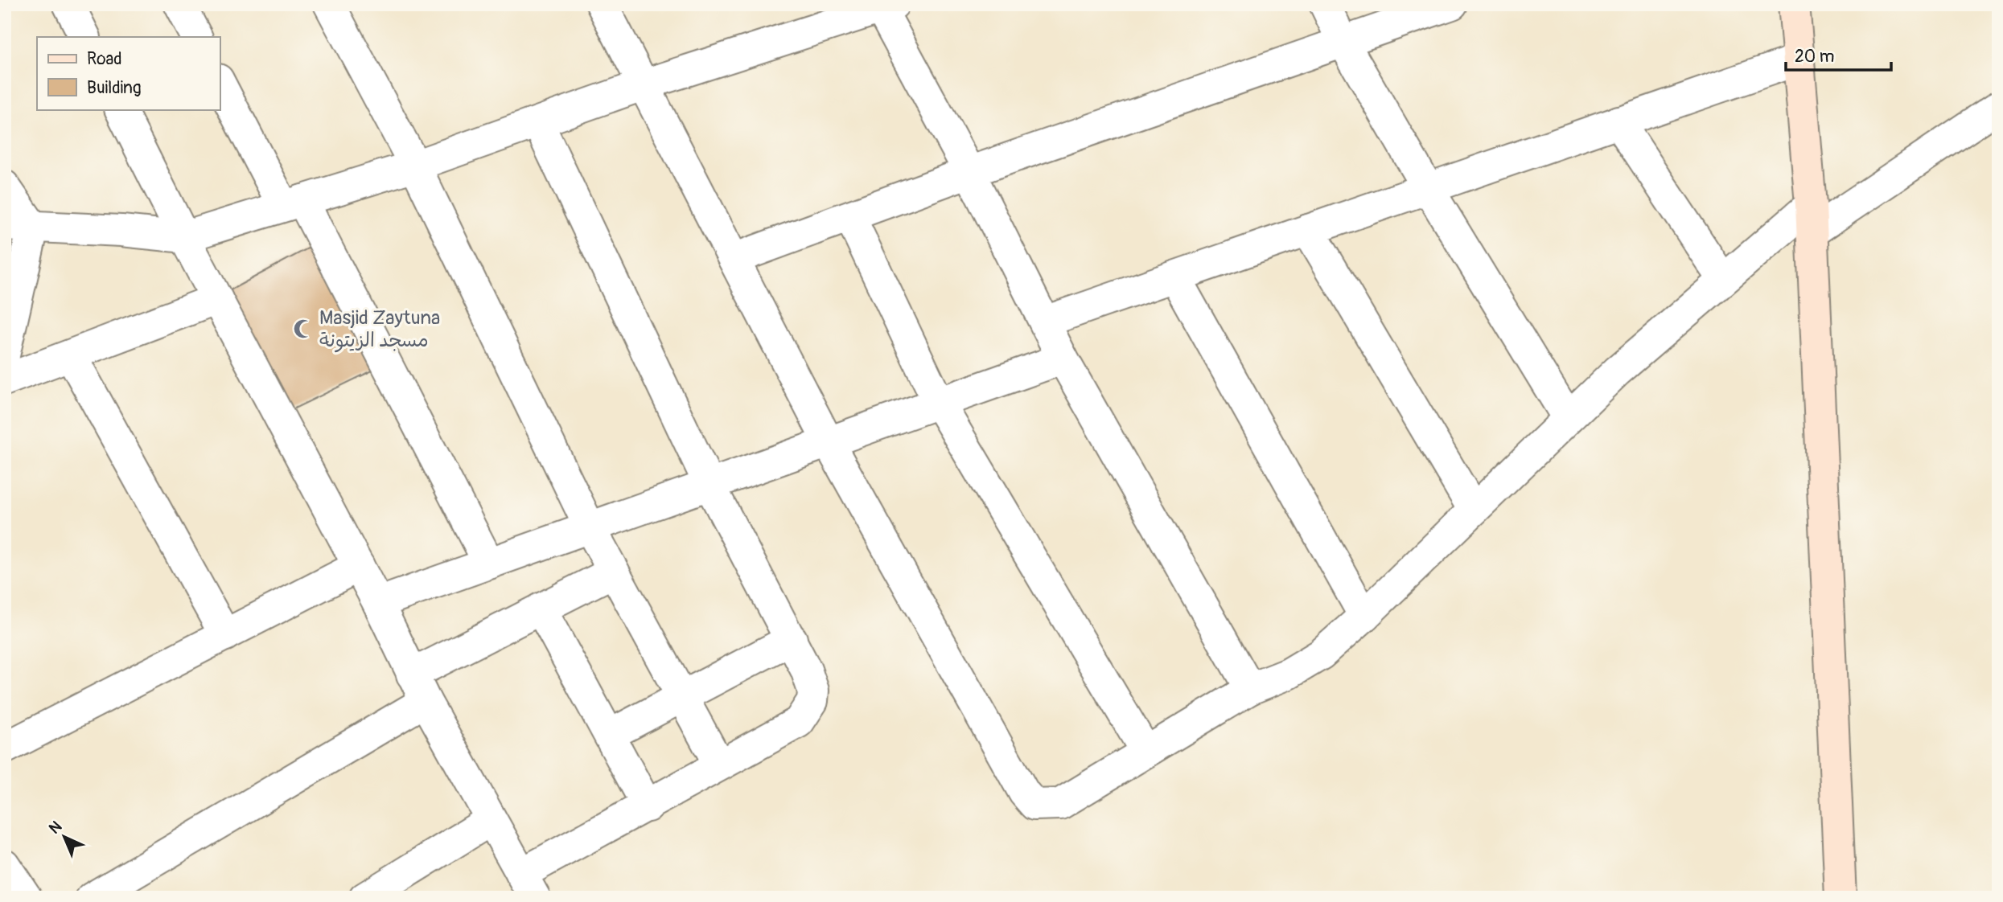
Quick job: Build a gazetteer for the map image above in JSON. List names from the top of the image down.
{
  "places": {
    "mosque": ["Masjid Zaytuna مسجد الزيتونة"]
  },
  "legend": ["Road", "Building"],
  "scale_bar": "20 m",
  "north": "top left"
}
